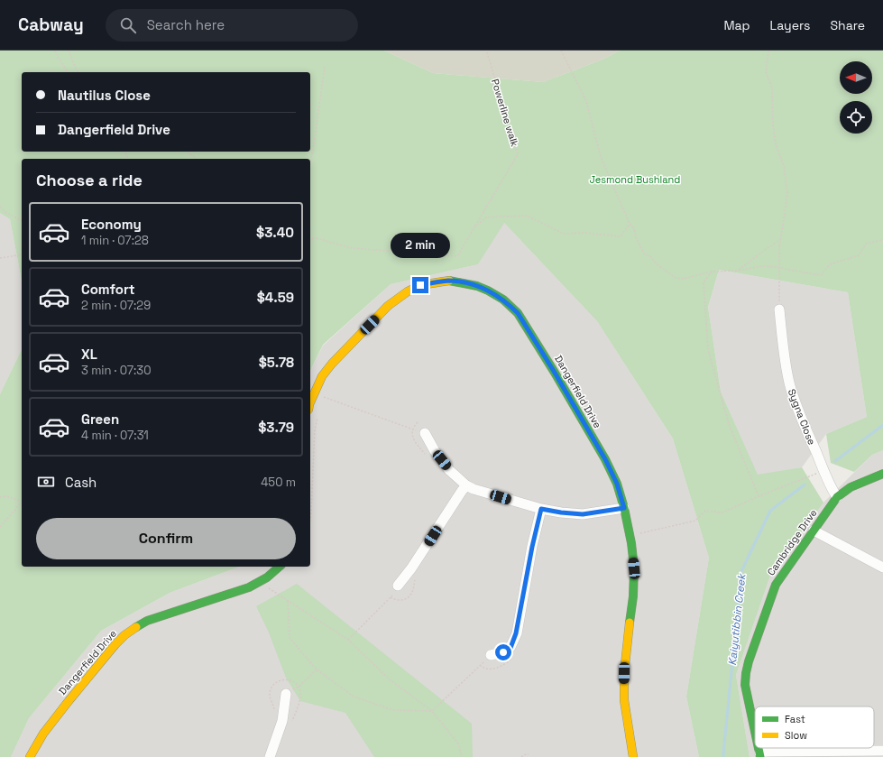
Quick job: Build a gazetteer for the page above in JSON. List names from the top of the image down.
{
  "streets": {
    "street": ["Dangerfield Drive", "Sygna Close", "Cambridge Drive"],
    "path": ["Powerline walk"]
  },
  "crossings": [
    ["Sygna Close", "Cambridge Drive"]
  ],
  "water": ["Kaiyutibbin Creek"],
  "parks": ["Jesmond Bushland"],
  "legend": ["Fast", "Slow"],
  "north": "left",
  "page": {
    "header": "Cabway",
    "search": "Search here",
    "nav": ["Map", "Layers", "Share"],
    "banner": ["Nautilus Close", "Dangerfield Drive"],
    "heading": "Choose a ride",
    "list": [
      {
        "name": "Economy",
        "note": "1 min · 07:28",
        "value": "$3.40"
      },
      {
        "name": "Comfort",
        "note": "2 min · 07:29",
        "value": "$4.59"
      },
      {
        "name": "XL",
        "note": "3 min · 07:30",
        "value": "$5.78"
      },
      {
        "name": "Green",
        "note": "4 min · 07:31",
        "value": "$3.79"
      }
    ],
    "bubble": "2 min",
    "pay": ["Cash", "450 m"],
    "buttons": "Confirm"
  }
}
